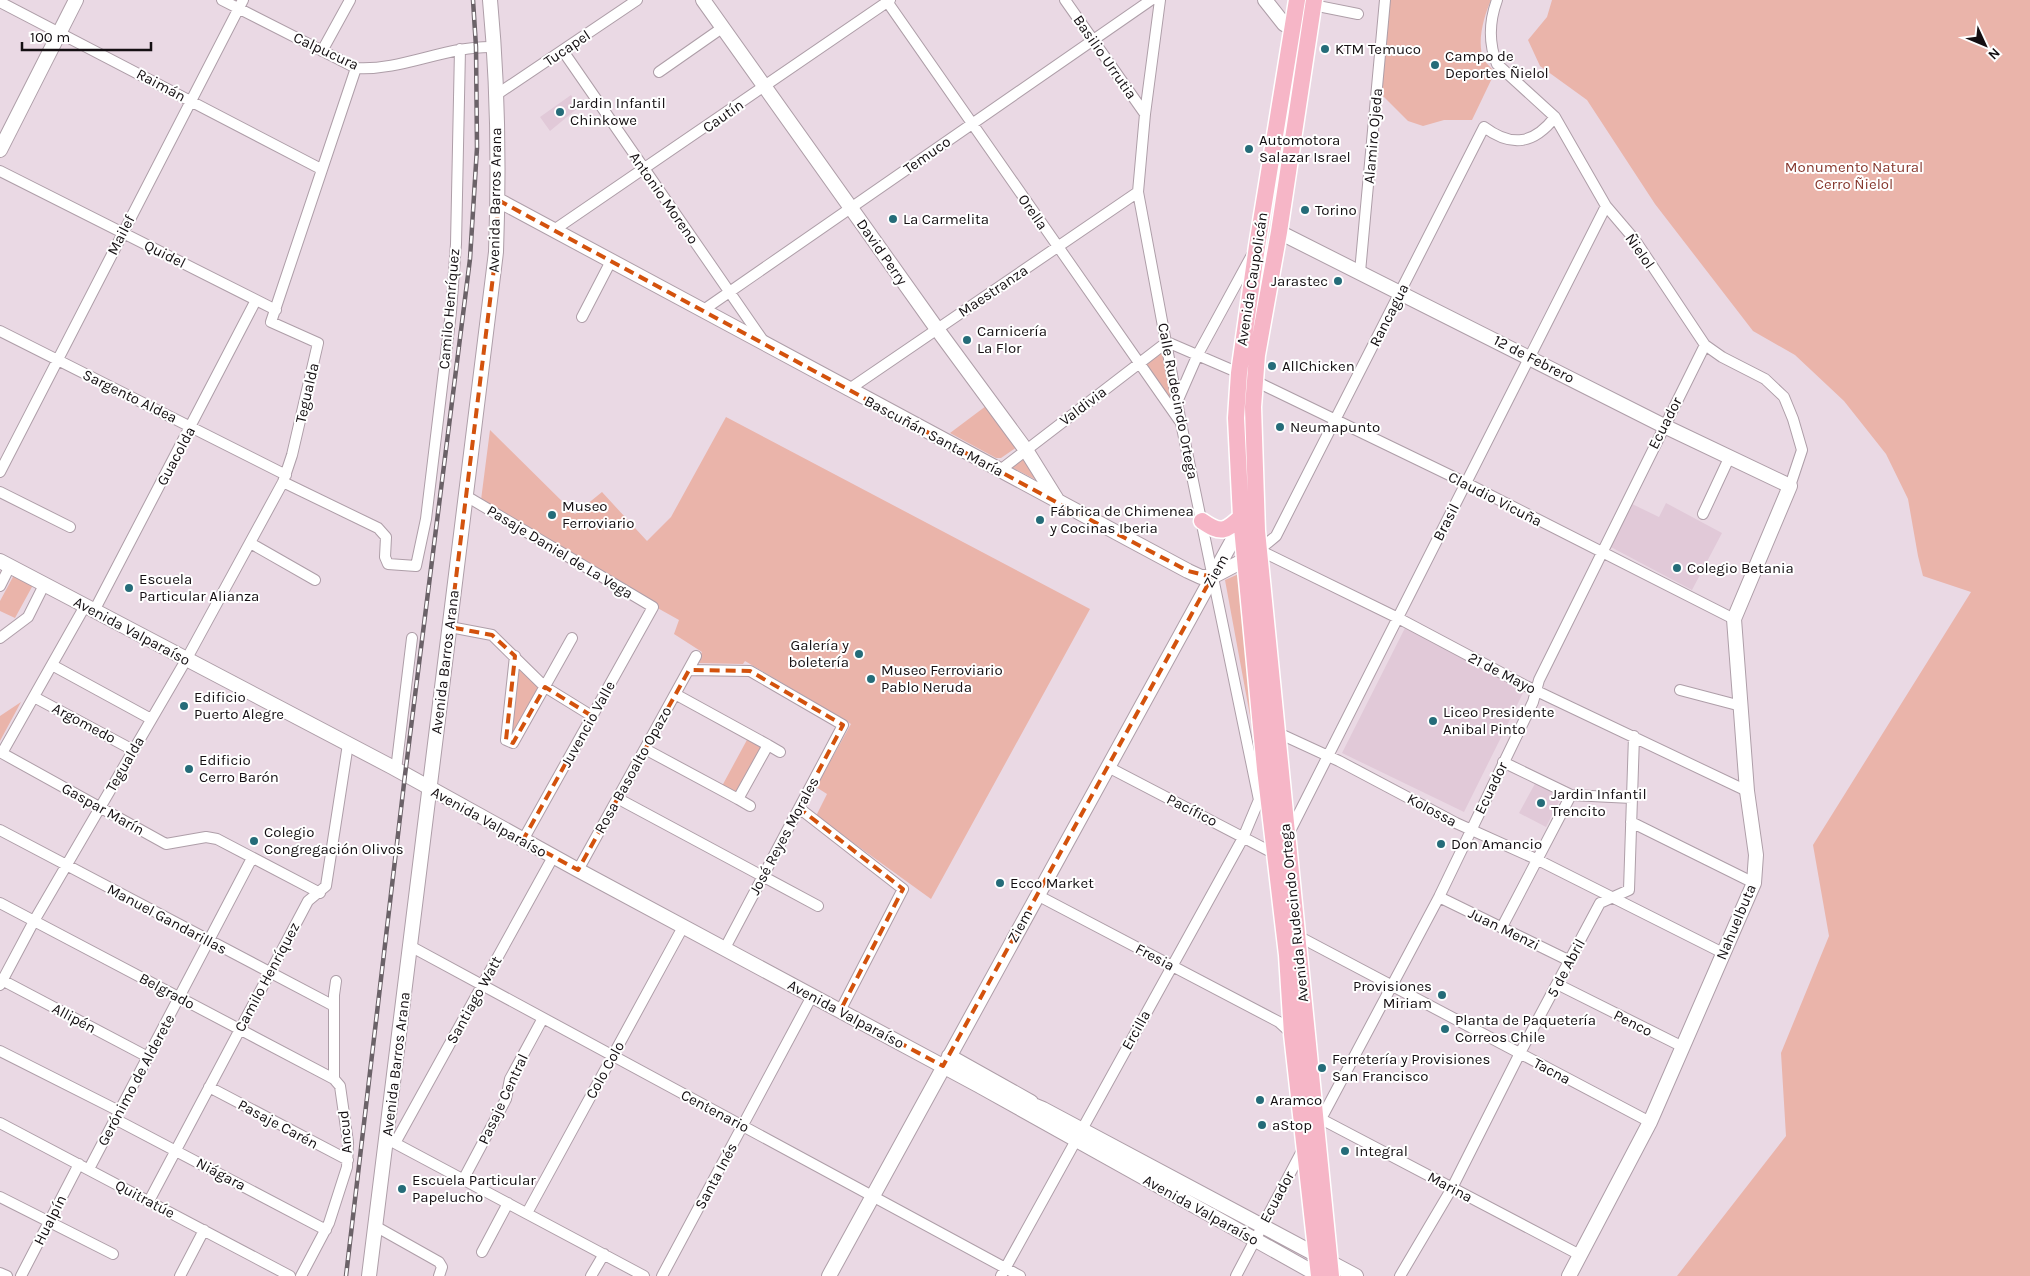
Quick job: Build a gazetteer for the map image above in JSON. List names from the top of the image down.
{
  "streets": {
    "main road": ["Avenida Caupolicán", "Avenida Rudecindo Ortega"],
    "street": [
      "Tucapel",
      "Calpucura",
      "Basilio Urrutia",
      "Raimán",
      "Cautín",
      "Alamiro Ojeda",
      "Temuco",
      "Antonio Moreno",
      "Avenida Barros Arana",
      "Orella",
      "Mailef",
      "Ñielol",
      "David Perry",
      "Quidel",
      "Maestranza",
      "Camilo Henríquez",
      "Rancagua",
      "12 de Febrero",
      "Tegualda",
      "Sargento Aldea",
      "Calle Rudecindo Ortega",
      "Valdivia",
      "Ecuador",
      "Bascuñán Santa María",
      "Guacolda",
      "Claudio Vicuña",
      "Brasil",
      "Pasaje Daniel de La Vega",
      "Ziem",
      "Avenida Valparaíso",
      "21 de Mayo",
      "Argomedo",
      "Juvencio Valle",
      "Rosa Basoalto Opazo",
      "Gaspar Marín",
      "Pacífico",
      "Kolossa",
      "José Reyes Morales",
      "Manuel Gandarillas",
      "Nahuelbuta",
      "Juan Menzi",
      "Fresia",
      "5 de Abril",
      "Belgrado",
      "Santiago Watt",
      "Allipén",
      "Penco",
      "Ercilla",
      "Colo Colo",
      "Tacna",
      "Gerónimo de Alderete",
      "Pasaje Central",
      "Centenario",
      "Pasaje Carén",
      "Ancud",
      "Niágara",
      "Santa Inés",
      "Marina",
      "Quitratúe",
      "Hualpín"
    ]
  },
  "crossings": [
    ["Tucapel", "Antonio Moreno"],
    ["Tucapel", "Avenida Barros Arana"],
    ["Calpucura", "Avenida Barros Arana"],
    ["Calpucura", "Mailef"],
    ["Calpucura", "Camilo Henríquez"],
    ["Basilio Urrutia", "Temuco"],
    ["Basilio Urrutia", "Calle Rudecindo Ortega"],
    ["Raimán", "Mailef"],
    ["Cautín", "Antonio Moreno"],
    ["Cautín", "Orella"],
    ["Cautín", "David Perry"],
    ["Cautín", "Bascuñán Santa María"],
    ["Alamiro Ojeda", "12 de Febrero"],
    ["Temuco", "Antonio Moreno"],
    ["Temuco", "Orella"],
    ["Temuco", "David Perry"],
    ["Temuco", "Bascuñán Santa María"],
    ["Antonio Moreno", "Bascuñán Santa María"],
    ["Avenida Barros Arana", "Bascuñán Santa María"],
    ["Avenida Barros Arana", "Pasaje Daniel de La Vega"],
    ["Avenida Barros Arana", "Avenida Valparaíso"],
    ["Avenida Barros Arana", "Santiago Watt"],
    ["Avenida Barros Arana", "Centenario"],
    ["Orella", "Maestranza"],
    ["Orella", "Calle Rudecindo Ortega"],
    ["Orella", "Valdivia"],
    ["Mailef", "Quidel"],
    ["Mailef", "Sargento Aldea"],
    ["Ñielol", "Rancagua"],
    ["Ñielol", "12 de Febrero"],
    ["Ñielol", "Ecuador"],
    ["Ñielol", "Brasil"],
    ["Ñielol", "Nahuelbuta"],
    ["David Perry", "Maestranza"],
    ["David Perry", "Valdivia"],
    ["David Perry", "Bascuñán Santa María"],
    ["Quidel", "Tegualda"],
    ["Quidel", "Guacolda"],
    ["Avenida Caupolicán", "Rancagua"],
    ["Avenida Caupolicán", "12 de Febrero"],
    ["Avenida Caupolicán", "Claudio Vicuña"],
    ["Avenida Caupolicán", "Ziem"],
    ["Avenida Caupolicán", "21 de Mayo"],
    ["Avenida Caupolicán", "Avenida Rudecindo Ortega"],
    ["Maestranza", "Calle Rudecindo Ortega"],
    ["Maestranza", "Bascuñán Santa María"],
    ["Camilo Henríquez", "Sargento Aldea"],
    ["Camilo Henríquez", "Avenida Valparaíso"],
    ["Camilo Henríquez", "Manuel Gandarillas"],
    ["Camilo Henríquez", "Belgrado"],
    ["Camilo Henríquez", "Pasaje Carén"],
    ["Camilo Henríquez", "Niágara"],
    ["Camilo Henríquez", "Quitratúe"],
    ["Rancagua", "12 de Febrero"],
    ["Rancagua", "Claudio Vicuña"],
    ["Rancagua", "21 de Mayo"],
    ["Rancagua", "Avenida Rudecindo Ortega"],
    ["12 de Febrero", "Ecuador"],
    ["12 de Febrero", "Brasil"],
    ["12 de Febrero", "Nahuelbuta"],
    ["Tegualda", "Sargento Aldea"],
    ["Tegualda", "Avenida Valparaíso"],
    ["Tegualda", "Argomedo"],
    ["Tegualda", "Gaspar Marín"],
    ["Tegualda", "Manuel Gandarillas"],
    ["Tegualda", "Belgrado"],
    ["Tegualda", "Allipén"],
    ["Sargento Aldea", "Guacolda"],
    ["Calle Rudecindo Ortega", "Valdivia"],
    ["Calle Rudecindo Ortega", "Bascuñán Santa María"],
    ["Calle Rudecindo Ortega", "Ziem"],
    ["Calle Rudecindo Ortega", "Ercilla"],
    ["Valdivia", "Bascuñán Santa María"],
    ["Ecuador", "Claudio Vicuña"],
    ["Ecuador", "Avenida Valparaíso"],
    ["Ecuador", "21 de Mayo"],
    ["Ecuador", "Kolossa"],
    ["Ecuador", "Avenida Rudecindo Ortega"],
    ["Ecuador", "Juan Menzi"],
    ["Ecuador", "Tacna"],
    ["Ecuador", "Marina"],
    ["Bascuñán Santa María", "Ziem"],
    ["Guacolda", "Avenida Valparaíso"],
    ["Guacolda", "Argomedo"],
    ["Guacolda", "Gaspar Marín"],
    ["Claudio Vicuña", "Brasil"],
    ["Claudio Vicuña", "Nahuelbuta"],
    ["Brasil", "21 de Mayo"],
    ["Brasil", "Kolossa"],
    ["Brasil", "Avenida Rudecindo Ortega"],
    ["Pasaje Daniel de La Vega", "Juvencio Valle"],
    ["Ziem", "Avenida Valparaíso"],
    ["Ziem", "Pacífico"],
    ["Ziem", "Fresia"],
    ["Ziem", "Centenario"],
    ["Avenida Valparaíso", "Juvencio Valle"],
    ["Avenida Valparaíso", "Rosa Basoalto Opazo"],
    ["Avenida Valparaíso", "José Reyes Morales"],
    ["Avenida Valparaíso", "Avenida Rudecindo Ortega"],
    ["Avenida Valparaíso", "Santiago Watt"],
    ["Avenida Valparaíso", "Ercilla"],
    ["Avenida Valparaíso", "Colo Colo"],
    ["Avenida Valparaíso", "Santa Inés"],
    ["21 de Mayo", "Avenida Rudecindo Ortega"],
    ["21 de Mayo", "Nahuelbuta"],
    ["21 de Mayo", "5 de Abril"],
    ["Rosa Basoalto Opazo", "José Reyes Morales"],
    ["Gaspar Marín", "Gerónimo de Alderete"],
    ["Pacífico", "Avenida Rudecindo Ortega"],
    ["Pacífico", "Ercilla"],
    ["Kolossa", "Avenida Rudecindo Ortega"],
    ["Kolossa", "Nahuelbuta"],
    ["Kolossa", "5 de Abril"],
    ["Avenida Rudecindo Ortega", "Fresia"],
    ["Avenida Rudecindo Ortega", "Ercilla"],
    ["Avenida Rudecindo Ortega", "Tacna"],
    ["Avenida Rudecindo Ortega", "Marina"],
    ["Manuel Gandarillas", "Gerónimo de Alderete"],
    ["Manuel Gandarillas", "Ancud"],
    ["Nahuelbuta", "Penco"],
    ["Nahuelbuta", "Tacna"],
    ["Nahuelbuta", "Marina"],
    ["Juan Menzi", "5 de Abril"],
    ["Fresia", "Ercilla"],
    ["5 de Abril", "Penco"],
    ["5 de Abril", "Tacna"],
    ["5 de Abril", "Marina"],
    ["Belgrado", "Gerónimo de Alderete"],
    ["Belgrado", "Ancud"],
    ["Santiago Watt", "Centenario"],
    ["Allipén", "Gerónimo de Alderete"],
    ["Ercilla", "Centenario"],
    ["Colo Colo", "Centenario"],
    ["Gerónimo de Alderete", "Niágara"],
    ["Gerónimo de Alderete", "Quitratúe"],
    ["Pasaje Central", "Centenario"],
    ["Centenario", "Santa Inés"],
    ["Pasaje Carén", "Ancud"],
    ["Ancud", "Niágara"],
    ["Quitratúe", "Hualpín"]
  ],
  "parks": ["Monumento Natural Cerro Ñielol"],
  "places": [
    "KTM Temuco",
    "Campo de Deportes Ñielol",
    "Jardin Infantil Chinkowe",
    "Automotora Salazar Israel",
    "Torino",
    "La Carmelita",
    "Jarastec",
    "Carnicería La Flor",
    "AllChicken",
    "Neumapunto",
    "Museo Ferroviario",
    "Fábrica de Chimenea y Cocinas Iberia",
    "Colegio Betania",
    "Escuela Particular Alianza",
    "Galería y boletería",
    "Museo Ferroviario Pablo Neruda",
    "Edificio Puerto Alegre",
    "Liceo Presidente Anibal Pinto",
    "Edificio Cerro Barón",
    "Jardin Infantil Trencito",
    "Colegio Congregación Olivos",
    "Don Amancio",
    "Ecco Market",
    "Provisiones Miriam",
    "Planta de Paquetería Correos Chile",
    "Ferretería y Provisiones San Francisco",
    "Aramco",
    "aStop",
    "Integral",
    "Escuela Particular Papelucho"
  ],
  "scale_bar": "100 m",
  "north": "bottom right"
}
